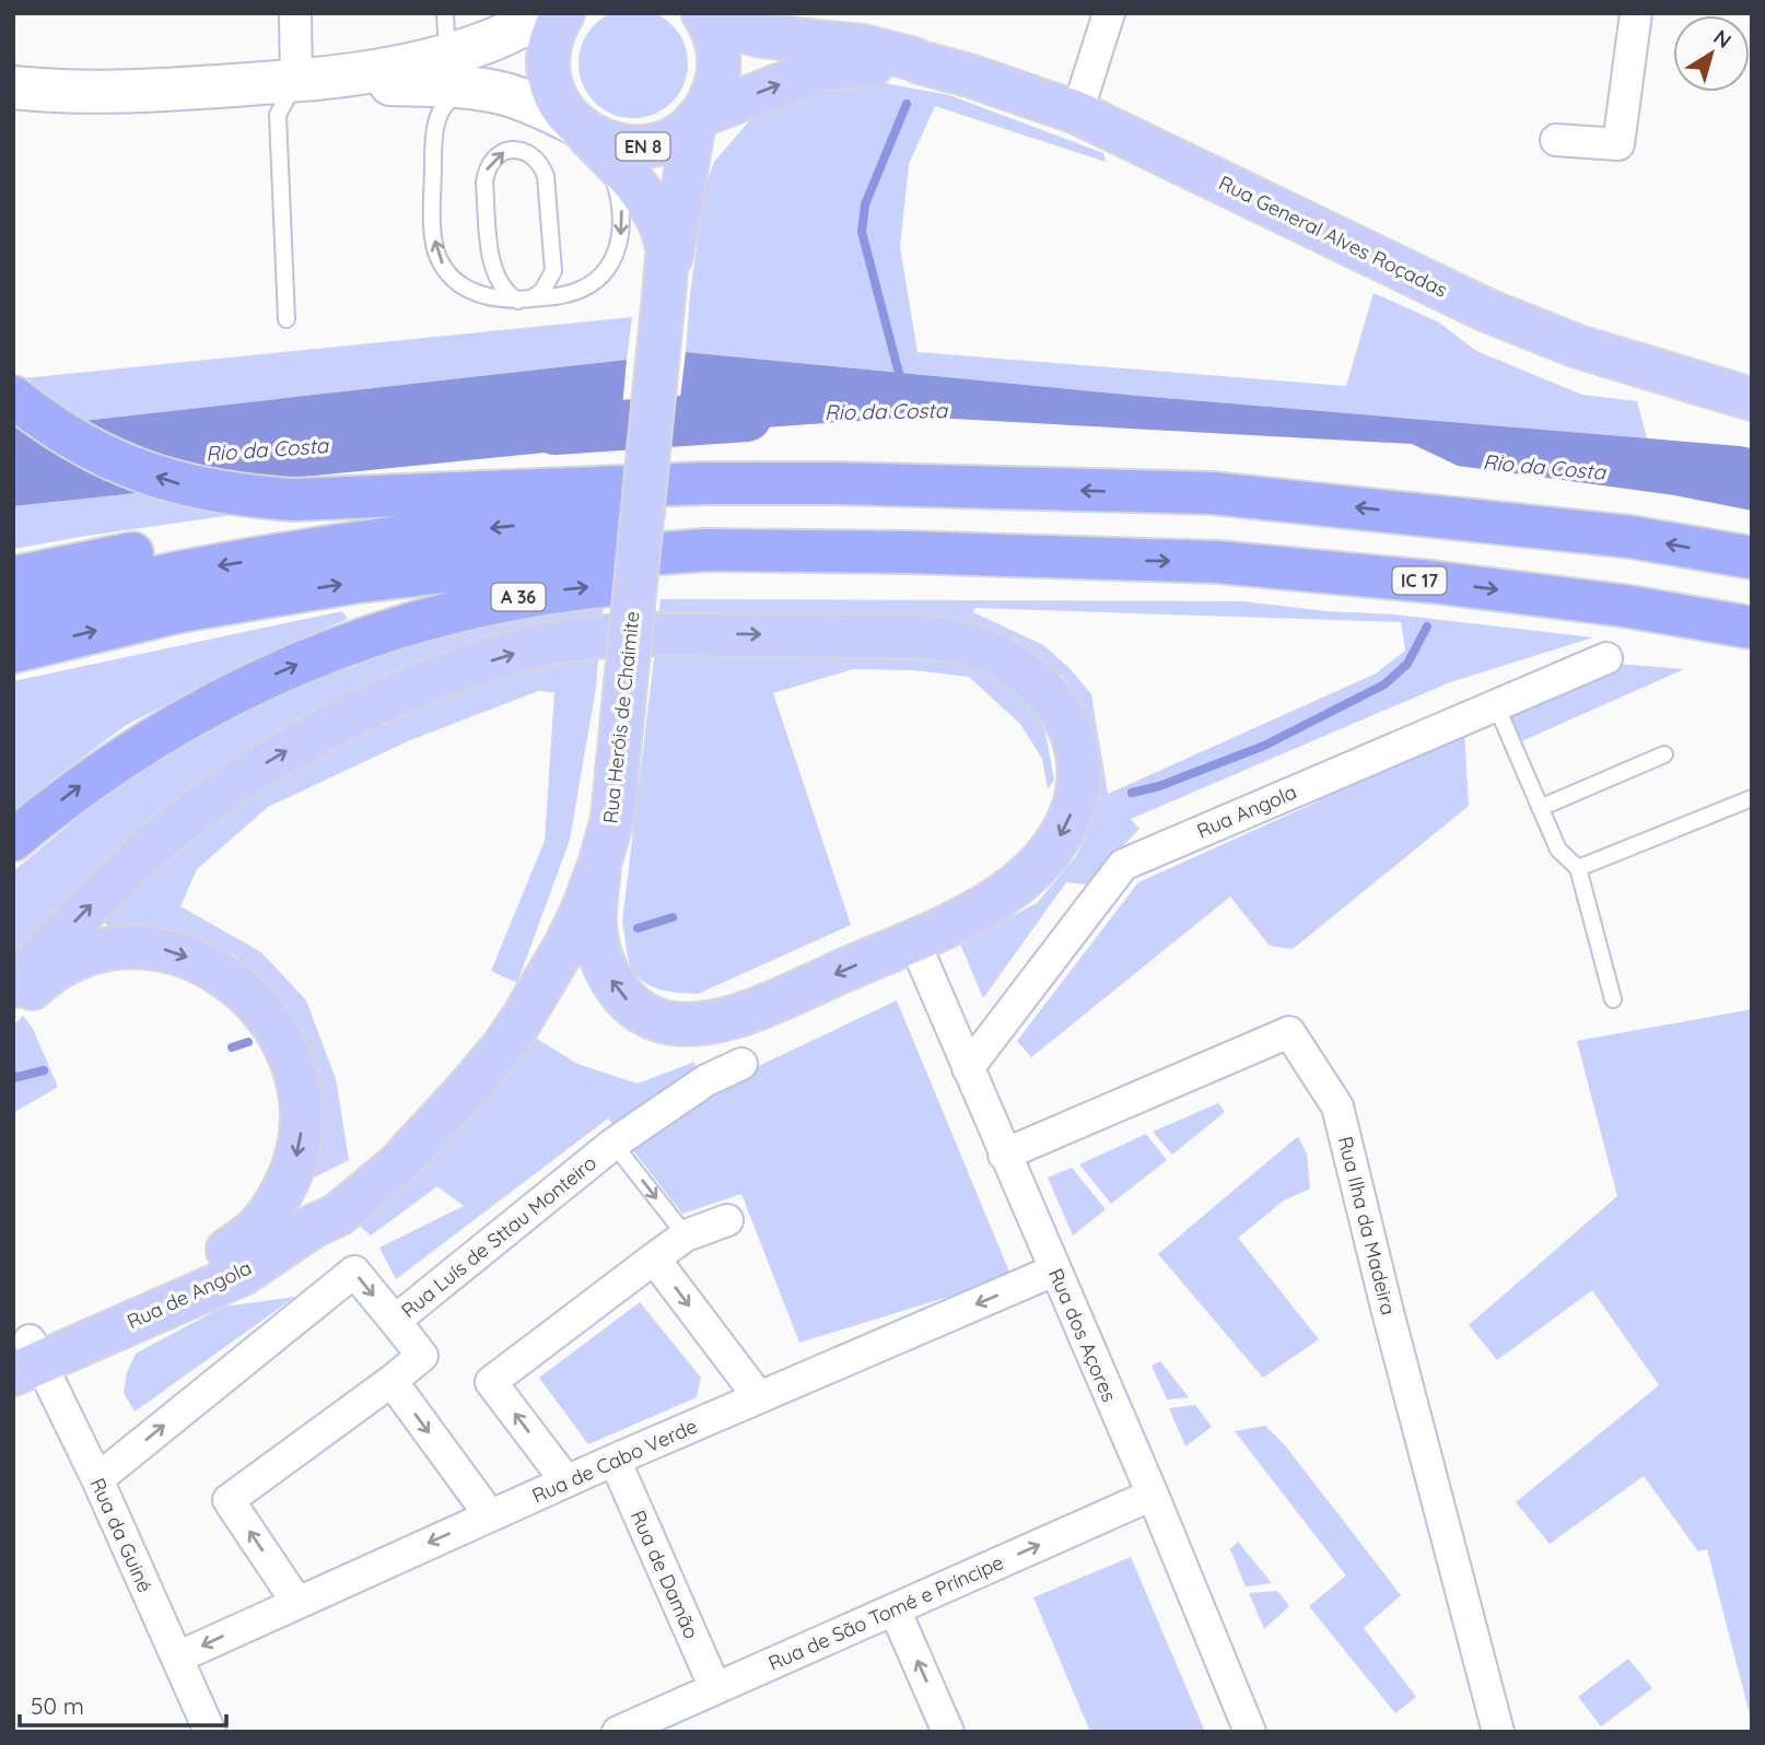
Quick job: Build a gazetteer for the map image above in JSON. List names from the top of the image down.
{
  "streets": {
    "highway": ["IC 17", "A 36"],
    "main road": [
      "EN 8",
      "Rua General Alves Roçadas",
      "Rua Heróis de Chaimite",
      "Rua de Angola"
    ],
    "street": [
      "Rua Angola",
      "Rua Ilha da Madeira",
      "Rua Luís de Sttau Monteiro",
      "Rua dos Açores",
      "Rua de Cabo Verde",
      "Rua da Guiné",
      "Rua de Damão",
      "Rua de São Tomé e Príncipe"
    ]
  },
  "crossings": [
    ["Rua General Alves Roçadas", "Rua Heróis de Chaimite"],
    ["IC 17", "A 36"],
    ["Rua Heróis de Chaimite", "Rua de Angola"],
    ["Rua Angola", "Rua dos Açores"],
    ["Rua Ilha da Madeira", "Rua dos Açores"],
    ["Rua Luís de Sttau Monteiro", "Rua da Guiné"],
    ["Rua de Angola", "Rua da Guiné"],
    ["Rua dos Açores", "Rua de Cabo Verde"],
    ["Rua dos Açores", "Rua de São Tomé e Príncipe"],
    ["Rua de Cabo Verde", "Rua da Guiné"],
    ["Rua de Cabo Verde", "Rua de Damão"],
    ["Rua de Damão", "Rua de São Tomé e Príncipe"]
  ],
  "one_way": ["Rua Luís de Sttau Monteiro", "Rua de Cabo Verde", "Rua de São Tomé e Príncipe"],
  "water": ["Rio da Costa"],
  "scale_bar": "50 m",
  "north": "top right"
}
